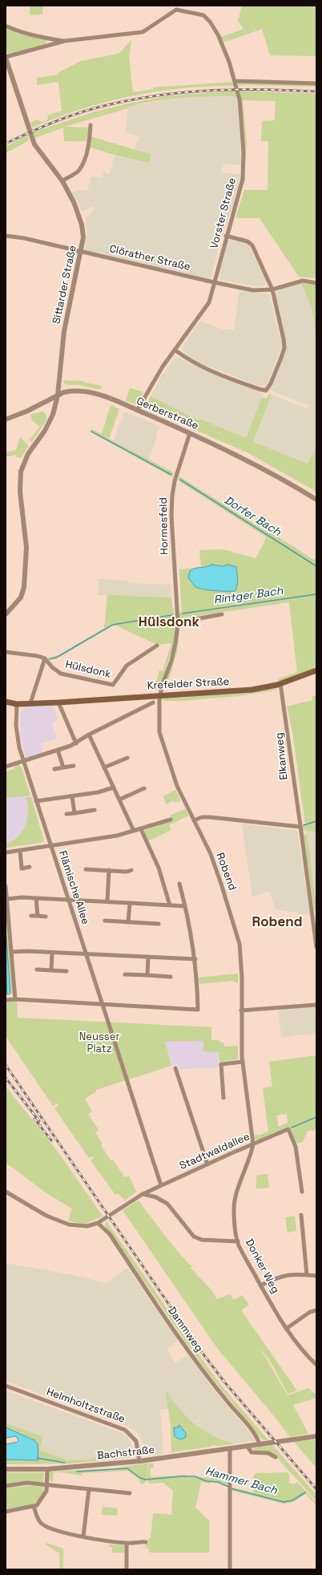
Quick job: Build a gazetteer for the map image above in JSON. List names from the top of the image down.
{
  "streets": {
    "main road": ["Krefelder Straße"],
    "street": [
      "Vorster Straße",
      "Clörather Straße",
      "Sittarder Straße",
      "Gerberstraße",
      "Hormesfeld",
      "Hülsdonk",
      "Elkanweg",
      "Robend",
      "Flämische Allee",
      "Stadtwaldallee",
      "Donker Weg",
      "Dammweg",
      "Helmholtzstraße",
      "Bachstraße"
    ]
  },
  "crossings": [
    ["Vorster Straße", "Clörather Straße"],
    ["Vorster Straße", "Gerberstraße"],
    ["Clörather Straße", "Sittarder Straße"],
    ["Sittarder Straße", "Gerberstraße"],
    ["Gerberstraße", "Hormesfeld"],
    ["Hormesfeld", "Krefelder Straße"],
    ["Hormesfeld", "Robend"],
    ["Krefelder Straße", "Elkanweg"],
    ["Krefelder Straße", "Robend"],
    ["Krefelder Straße", "Flämische Allee"],
    ["Robend", "Stadtwaldallee"],
    ["Robend", "Donker Weg"],
    ["Flämische Allee", "Stadtwaldallee"],
    ["Stadtwaldallee", "Donker Weg"],
    ["Stadtwaldallee", "Dammweg"],
    ["Dammweg", "Bachstraße"],
    ["Helmholtzstraße", "Bachstraße"]
  ],
  "districts": ["Hülsdonk", "Robend"],
  "water": ["Dorfer Bach", "Rintger Bach", "Hammer Bach"],
  "parks": ["Neusser Platz"]
}
